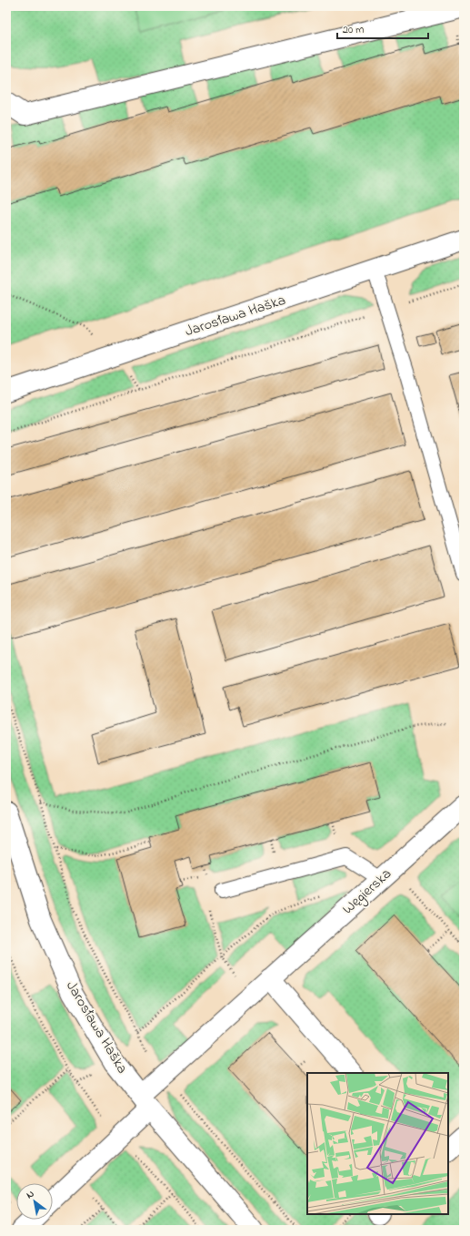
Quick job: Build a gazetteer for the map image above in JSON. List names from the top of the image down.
{
  "streets": {
    "street": ["Jarosława Haška", "Węgierska"]
  },
  "crossings": [
    ["Jarosława Haška", "Węgierska"]
  ],
  "scale_bar": "20 m",
  "north": "top left"
}
